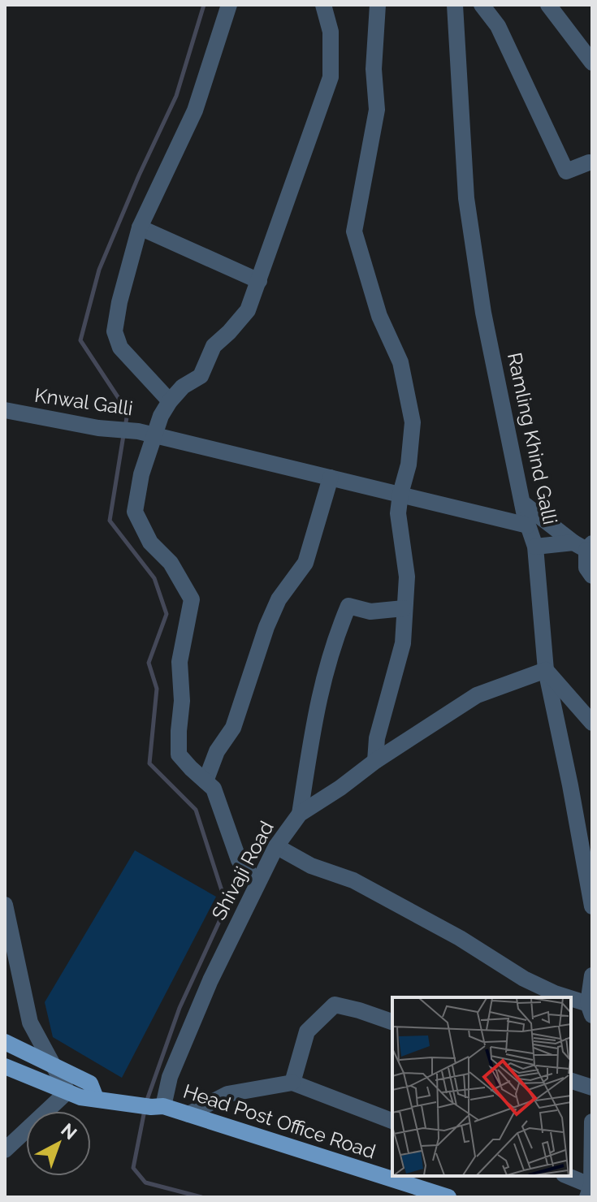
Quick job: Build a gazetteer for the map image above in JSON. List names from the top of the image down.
{
  "streets": {
    "main road": ["Head Post Office Road"],
    "street": ["Knwal Galli", "Ramling Khind Galli", "Shivaji Road"]
  },
  "crossings": [
    ["Knwal Galli", "Ramling Khind Galli"],
    ["Ramling Khind Galli", "Shivaji Road"],
    ["Shivaji Road", "Head Post Office Road"]
  ],
  "north": "top right"
}
